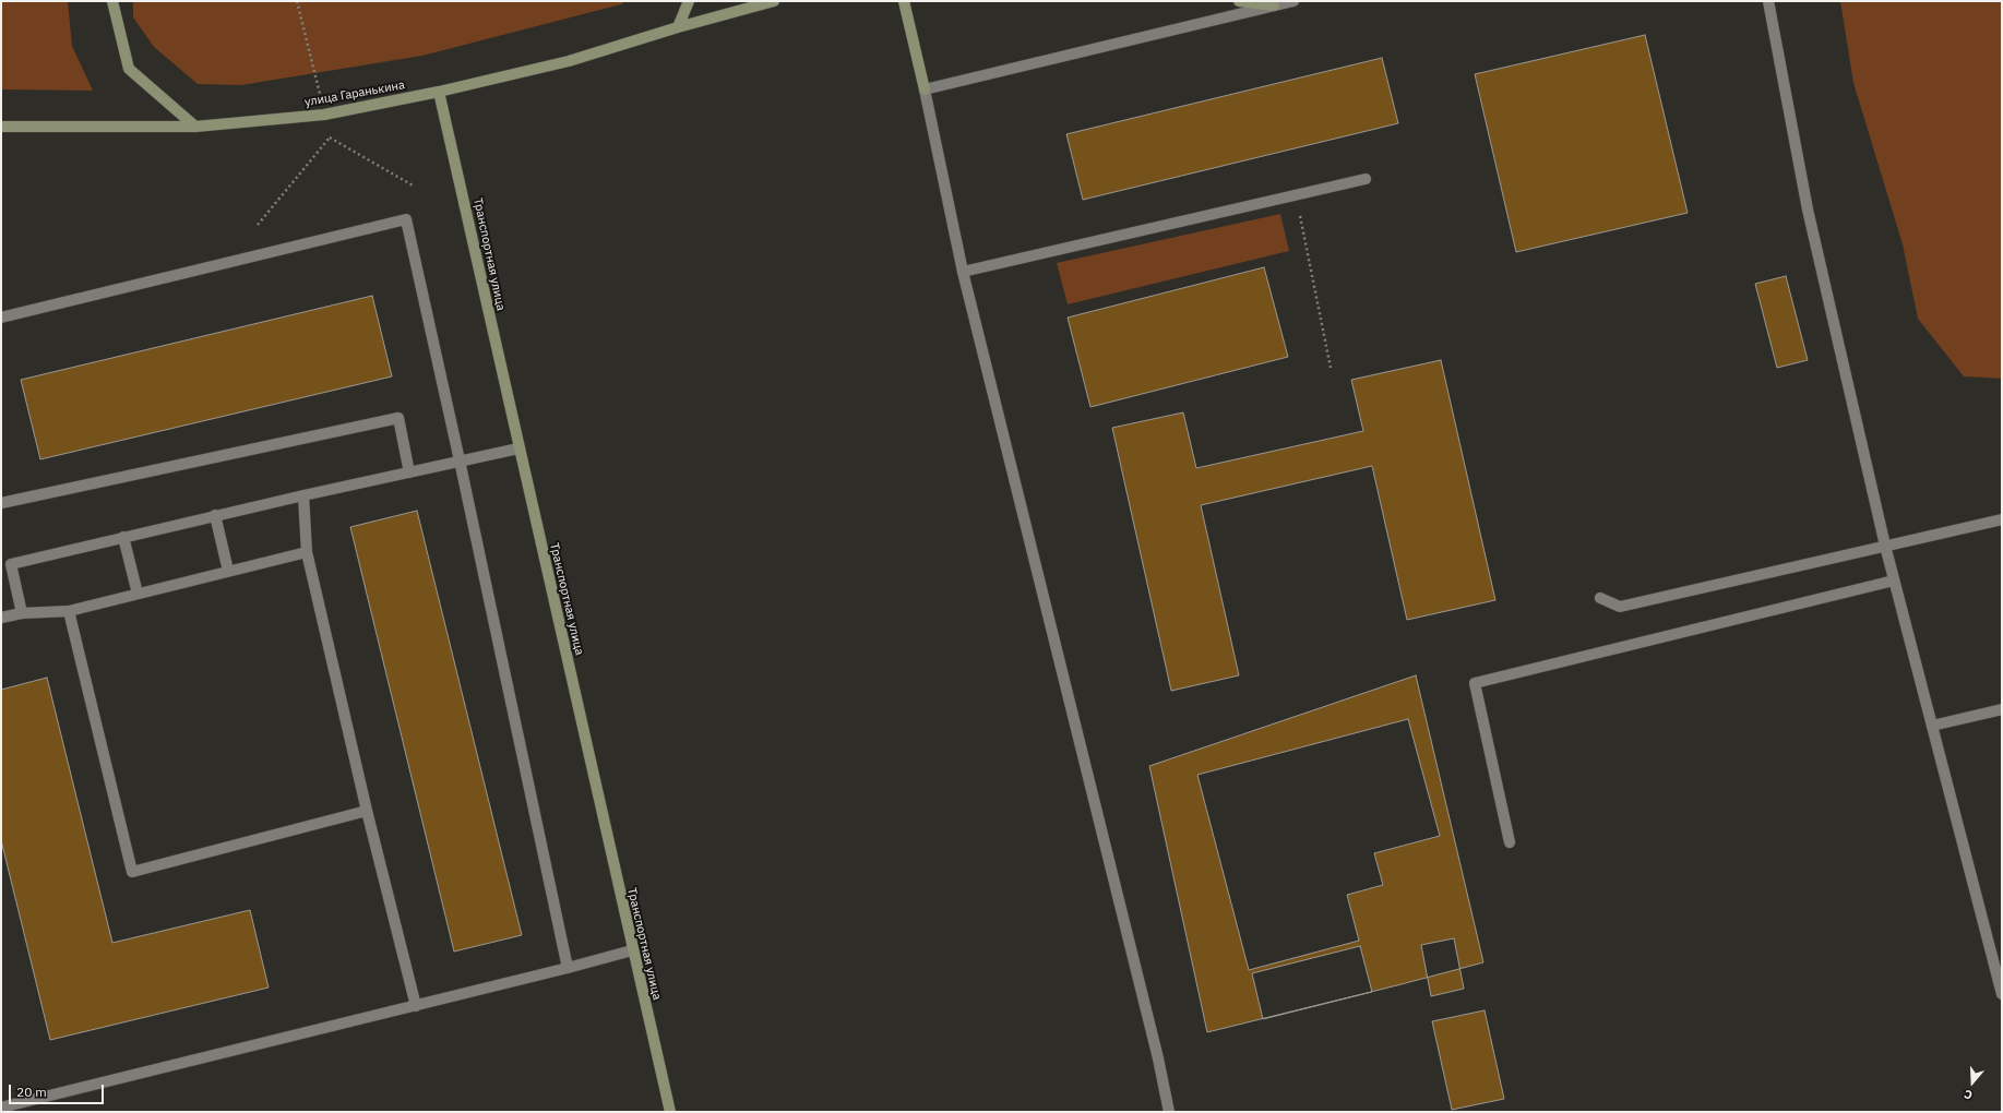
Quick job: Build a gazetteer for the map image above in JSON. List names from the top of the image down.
{
  "streets": {
    "main road": ["улица Гаранькина", "Транспортная улица"]
  },
  "crossings": [
    ["улица Гаранькина", "Транспортная улица"]
  ],
  "scale_bar": "20 m",
  "north": "bottom"
}
